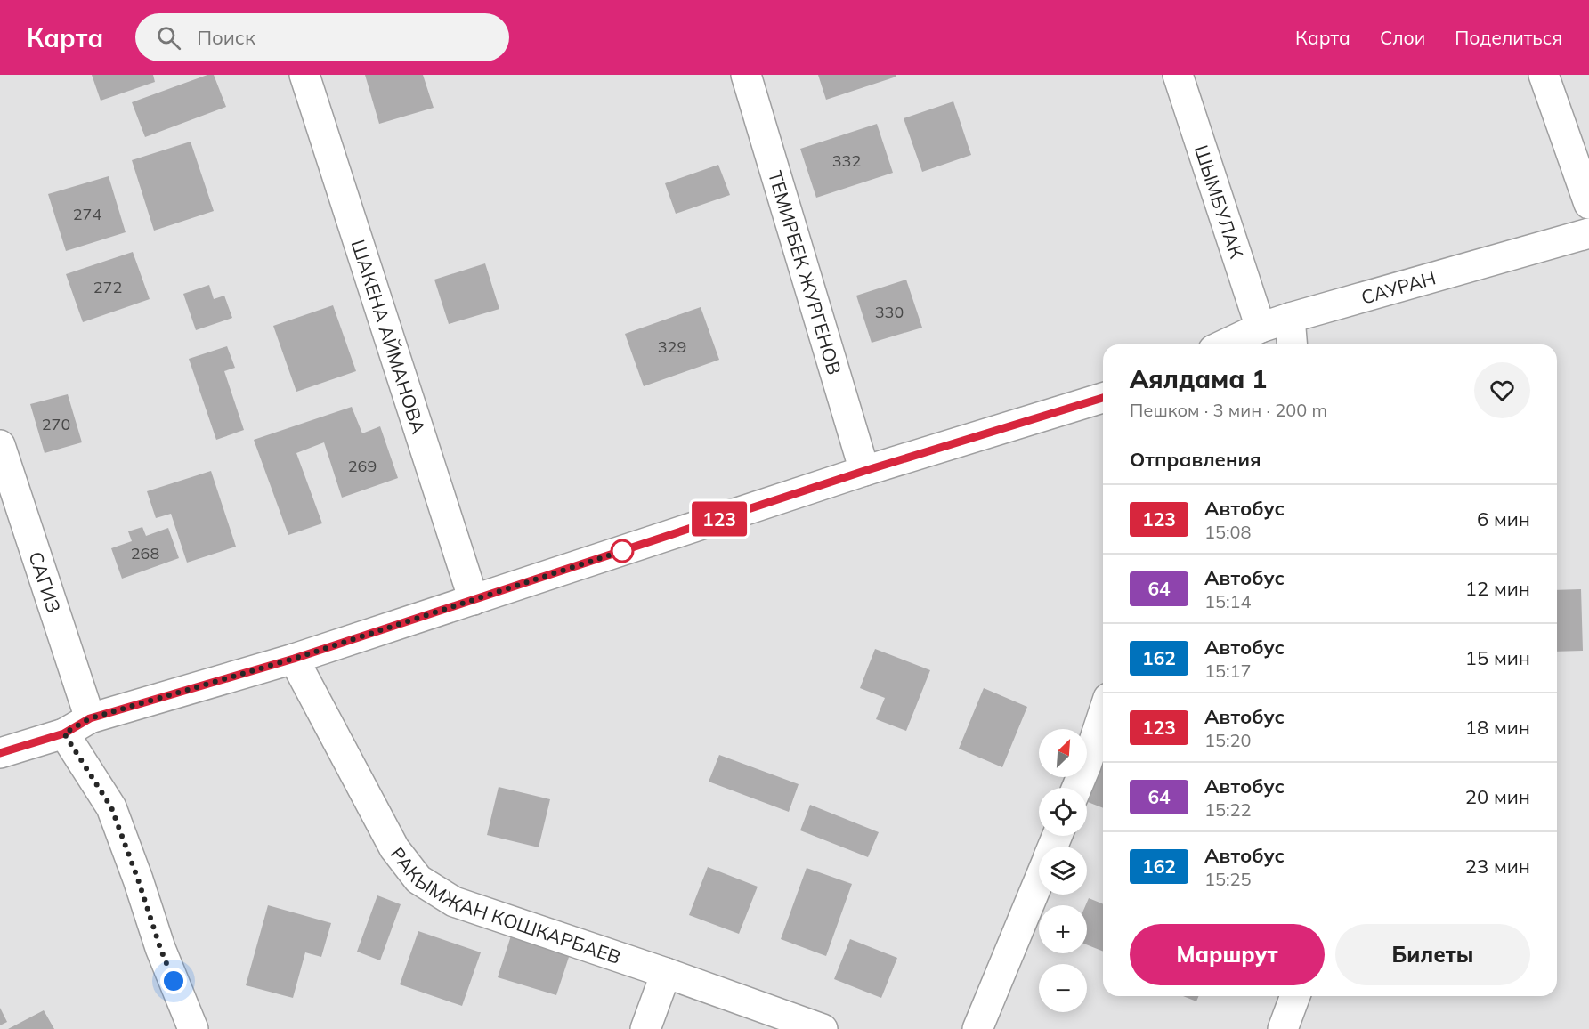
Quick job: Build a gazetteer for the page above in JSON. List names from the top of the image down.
{
  "streets": {
    "street": [
      "ШЫМБУЛАК",
      "ТЕМИРБЕК ЖУРГЕНОВ",
      "САУРАН",
      "ШАКЕНА АЙМАНОВА",
      "САГИЗ",
      "РАКЫМЖАН КОШКАРБАЕВ"
    ]
  },
  "crossings": [
    ["ШЫМБУЛАК", "САУРАН"]
  ],
  "lines": ["bus line 123"],
  "house_numbers": [
    "332",
    "274",
    "272",
    "330",
    "329",
    "270",
    "269",
    "268"
  ],
  "north": "top right",
  "page": {
    "header": "Карта",
    "search": "Поиск",
    "nav": ["Карта", "Слои", "Поделиться"],
    "on_map": "123",
    "heading": [
      ["Аялдама 1", "Пешком · 3 мин · 200 m"],
      "Отправления"
    ],
    "list": [
      {
        "mark": "123",
        "name": "Автобус",
        "note": "15:08",
        "value": "6 мин"
      },
      {
        "mark": "64",
        "name": "Автобус",
        "note": "15:14",
        "value": "12 мин"
      },
      {
        "mark": "162",
        "name": "Автобус",
        "note": "15:17",
        "value": "15 мин"
      },
      {
        "mark": "123",
        "name": "Автобус",
        "note": "15:20",
        "value": "18 мин"
      },
      {
        "mark": "64",
        "name": "Автобус",
        "note": "15:22",
        "value": "20 мин"
      },
      {
        "mark": "162",
        "name": "Автобус",
        "note": "15:25",
        "value": "23 мин"
      }
    ],
    "map_buttons": ["+", "−"],
    "buttons": ["Маршрут", "Билеты"]
  }
}
